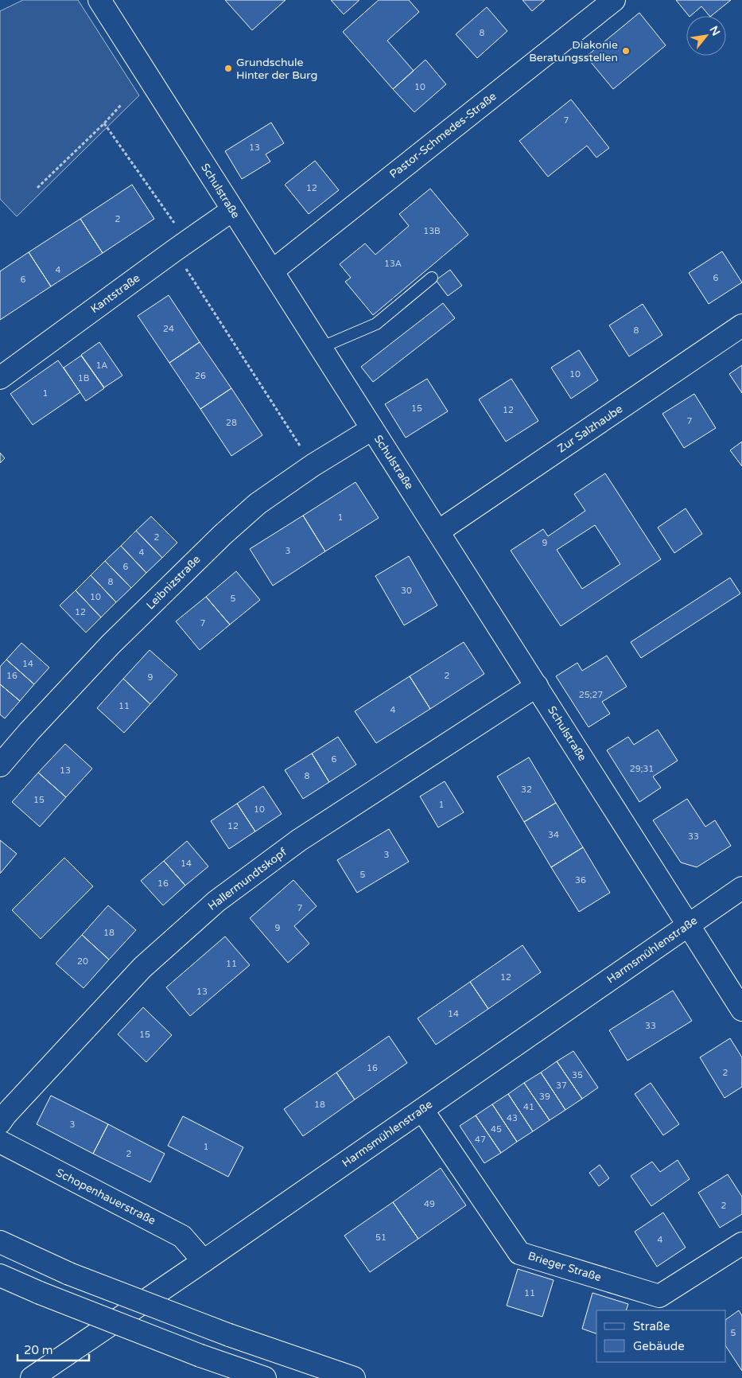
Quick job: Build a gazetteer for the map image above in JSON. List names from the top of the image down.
{
  "streets": {
    "main road": [
      "Pastor-Schmedes-Straße",
      "Schulstraße",
      "Kantstraße",
      "Zur Salzhaube",
      "Leibnizstraße",
      "Hallermundtskopf",
      "Harmsmühlenstraße",
      "Schopenhauerstraße",
      "Brieger Straße"
    ]
  },
  "crossings": [
    ["Pastor-Schmedes-Straße", "Schulstraße"],
    ["Schulstraße", "Kantstraße"],
    ["Schulstraße", "Zur Salzhaube"],
    ["Schulstraße", "Leibnizstraße"],
    ["Schulstraße", "Hallermundtskopf"],
    ["Schulstraße", "Harmsmühlenstraße"],
    ["Harmsmühlenstraße", "Schopenhauerstraße"],
    ["Harmsmühlenstraße", "Brieger Straße"]
  ],
  "places": ["Diakonie Beratungsstellen", "Grundschule Hinter der Burg"],
  "house_numbers": [
    "8",
    "10",
    "7",
    "13",
    "12",
    "2",
    "13B",
    "13A",
    "4",
    "6",
    "6",
    "24",
    "8",
    "1A",
    "10",
    "26",
    "1B",
    "1",
    "15",
    "12",
    "7",
    "28",
    "1",
    "2",
    "9",
    "3",
    "4",
    "6",
    "8",
    "30",
    "10",
    "5",
    "12",
    "7",
    "14",
    "16",
    "2",
    "9",
    "25;27",
    "11",
    "4",
    "6",
    "29;31",
    "13",
    "8",
    "32",
    "15",
    "1",
    "10",
    "12",
    "34",
    "33",
    "3",
    "14",
    "5",
    "36",
    "16",
    "7",
    "9",
    "18",
    "20",
    "11",
    "12",
    "13",
    "14",
    "33",
    "15",
    "16",
    "2",
    "35",
    "37",
    "39",
    "18",
    "41",
    "43",
    "3",
    "45",
    "47",
    "1",
    "2",
    "49",
    "2",
    "51",
    "4",
    "11",
    "5"
  ],
  "legend": ["Straße", "Gebäude"],
  "scale_bar": "20 m",
  "north": "top right"
}
